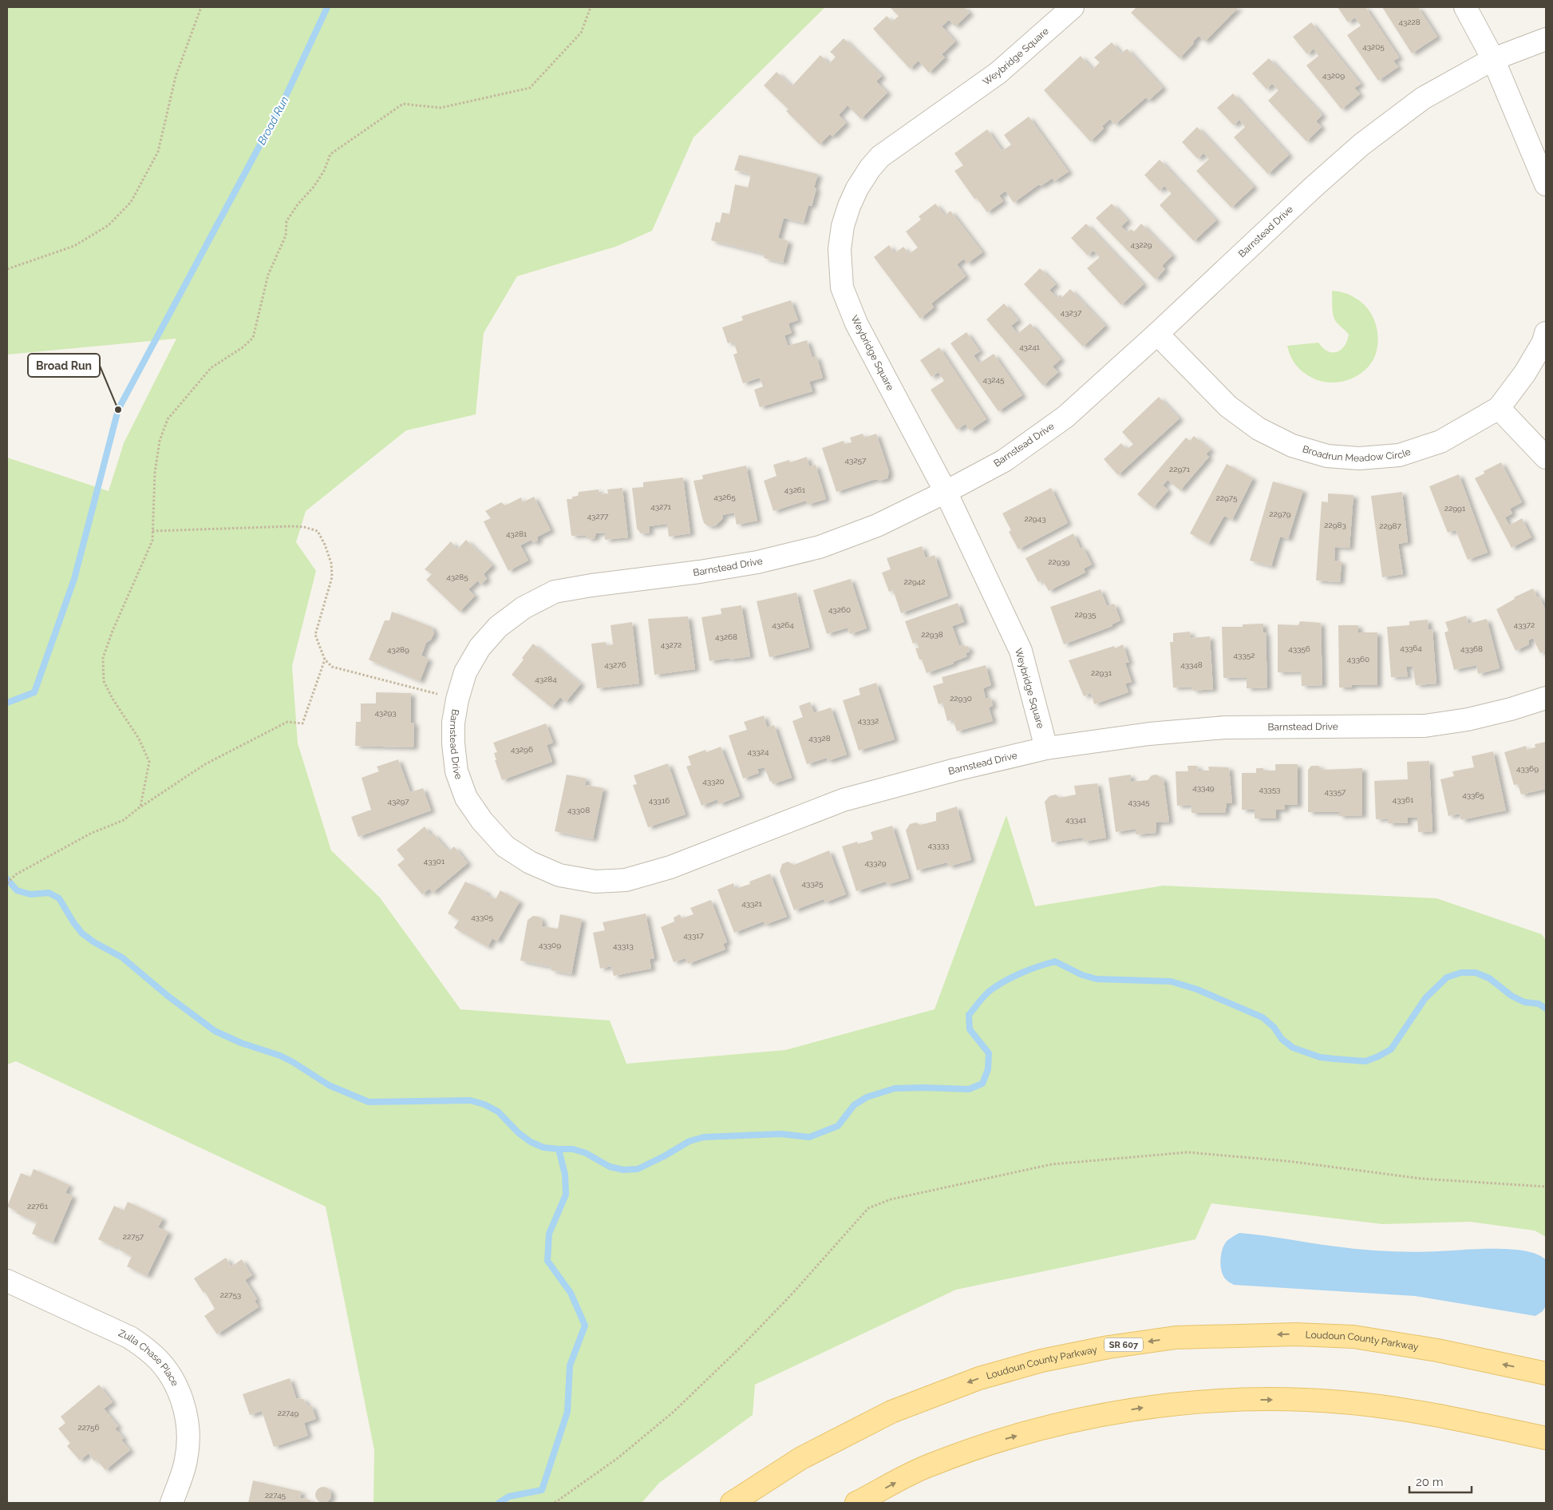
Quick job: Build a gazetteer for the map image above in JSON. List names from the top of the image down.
{
  "streets": {
    "main road": ["Loudoun County Parkway", "SR 607"],
    "street": [
      "Weybridge Square",
      "Barnstead Drive",
      "Broadrun Meadow Circle",
      "Zulla Chase Place"
    ]
  },
  "crossings": [
    ["Weybridge Square", "Barnstead Drive"],
    ["Barnstead Drive", "Broadrun Meadow Circle"]
  ],
  "water": ["Broad Run"],
  "places": ["Broad Run"],
  "house_numbers": [
    "43228",
    "43205",
    "43209",
    "43229",
    "43237",
    "43241",
    "43245",
    "43257",
    "22971",
    "43261",
    "43265",
    "22975",
    "43271",
    "22991",
    "22979",
    "43277",
    "22943",
    "22983",
    "22987",
    "43281",
    "22939",
    "43285",
    "22942",
    "43260",
    "22935",
    "43264",
    "43372",
    "22938",
    "43268",
    "43272",
    "43364",
    "43356",
    "43368",
    "43289",
    "43352",
    "43360",
    "43276",
    "43348",
    "22931",
    "43284",
    "22930",
    "43293",
    "43332",
    "43328",
    "43296",
    "43324",
    "43369",
    "43320",
    "43349",
    "43353",
    "43357",
    "43365",
    "43361",
    "43316",
    "43297",
    "43345",
    "43308",
    "43341",
    "43333",
    "43301",
    "43329",
    "43325",
    "43321",
    "43305",
    "43317",
    "43309",
    "43313",
    "22761",
    "22757",
    "22753",
    "22749",
    "22756",
    "22745"
  ],
  "scale_bar": "20 m"
}
